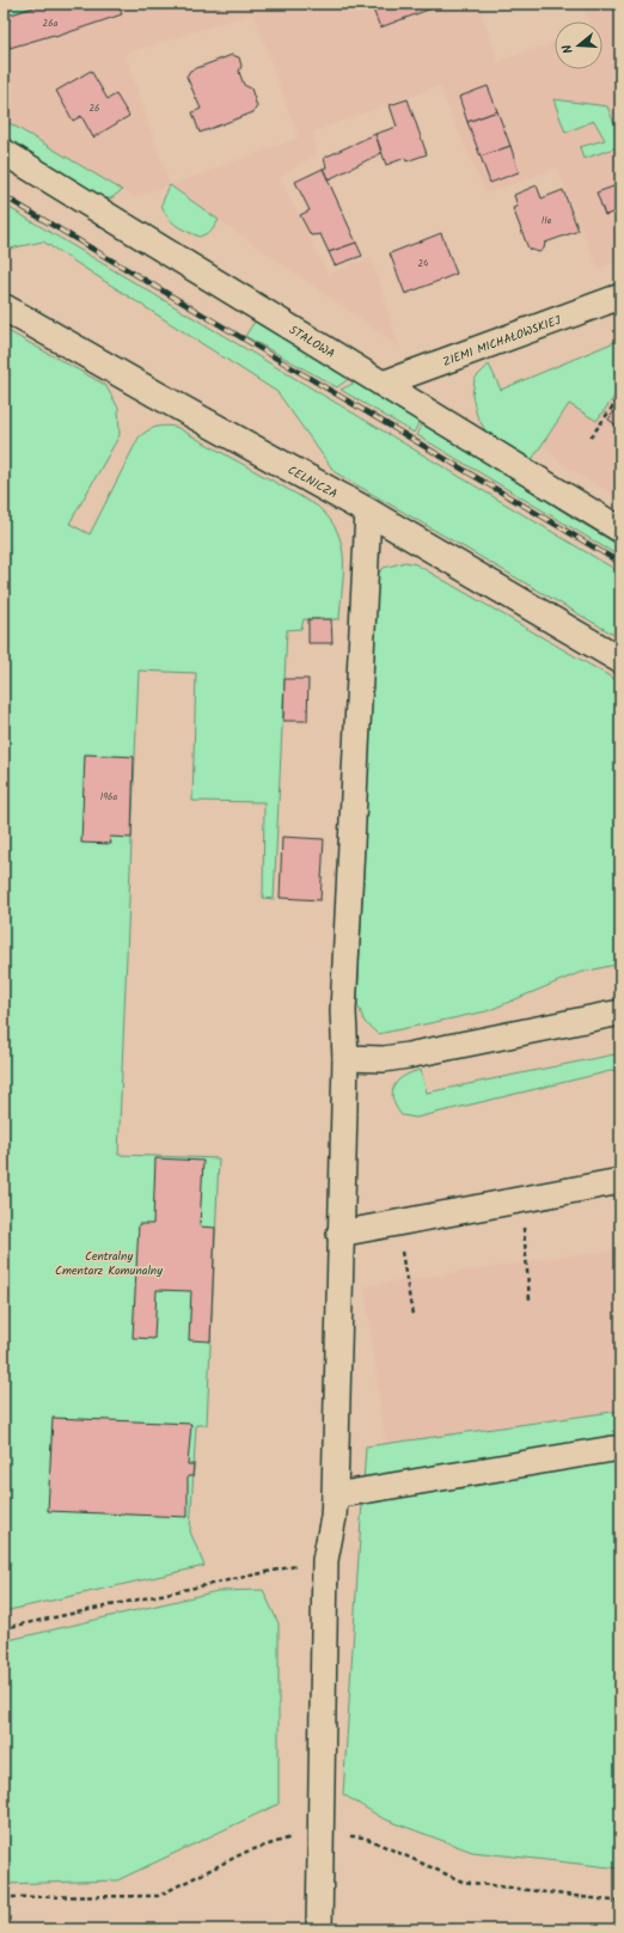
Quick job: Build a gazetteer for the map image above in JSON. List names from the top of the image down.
{
  "streets": {
    "street": ["ZIEMI MICHAŁOWSKIEJ", "STALOWA", "CELNICZA"]
  },
  "crossings": [
    ["ZIEMI MICHAŁOWSKIEJ", "STALOWA"]
  ],
  "parks": ["Centralny Cmentarz Komunalny"],
  "house_numbers": [
    "26a",
    "26",
    "11e",
    "24",
    "196a"
  ],
  "north": "left"
}
